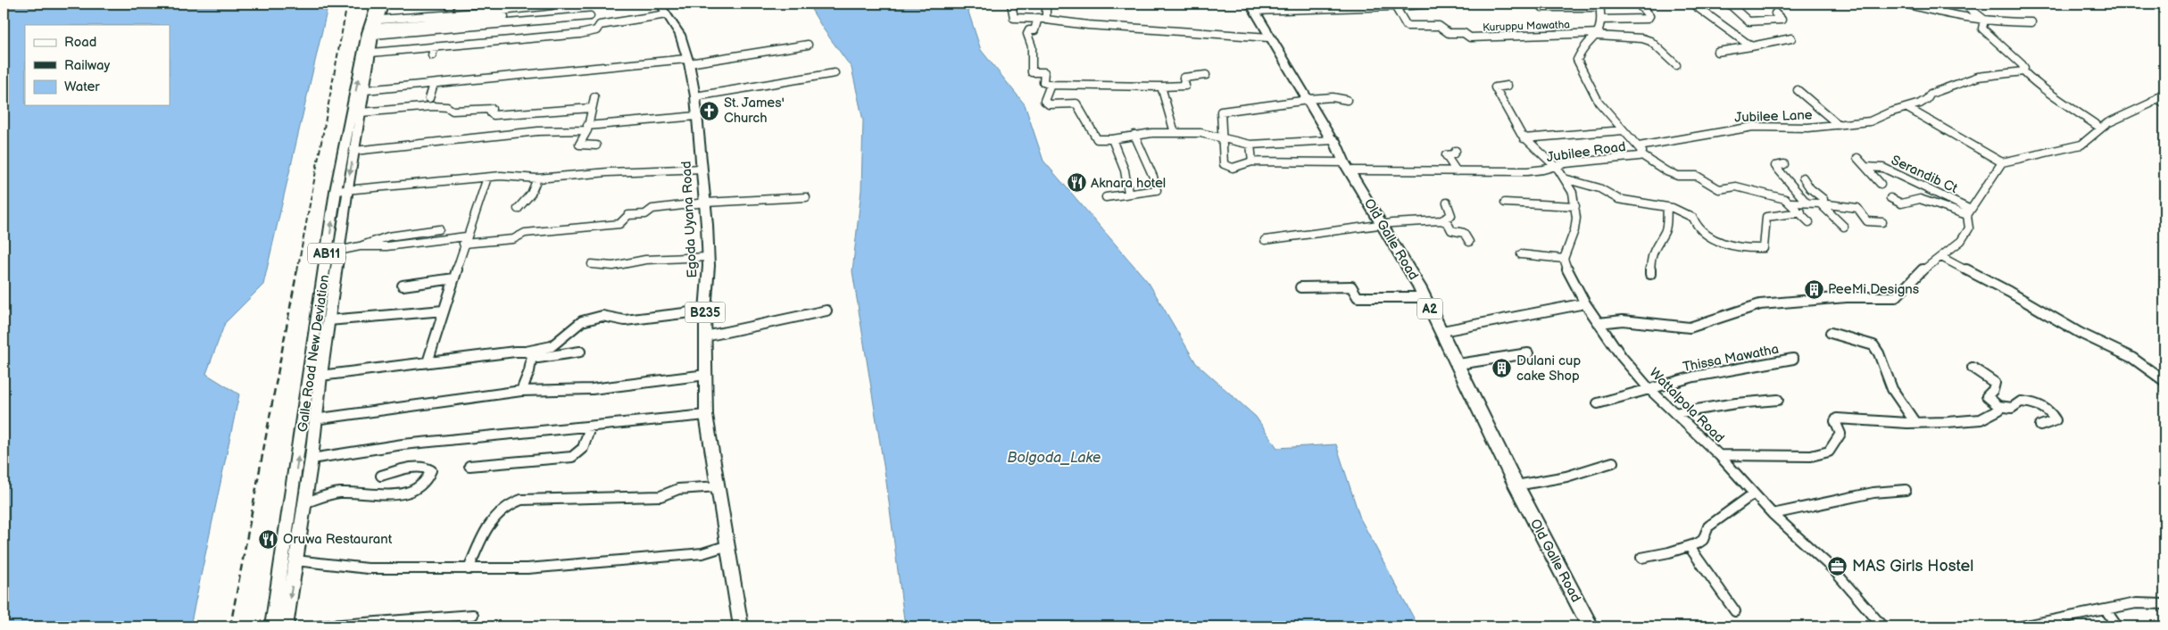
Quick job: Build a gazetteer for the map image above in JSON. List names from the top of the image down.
{
  "streets": {
    "highway": ["Old Galle Road", "A2"],
    "main road": [
      "Egoda Uyana Road",
      "AB11",
      "B235",
      "Galle Road New Deviation"
    ],
    "street": [
      "Kuruppu Mawatha",
      "Jubilee Lane",
      "Jubilee Road",
      "Serandib Ct",
      "Thissa Mawatha",
      "Wattalpola Road"
    ]
  },
  "crossings": [
    ["Kuruppu Mawatha", "Jubilee Road"],
    ["Jubilee Lane", "Jubilee Road"],
    ["Jubilee Road", "Old Galle Road"],
    ["Thissa Mawatha", "Wattalpola Road"]
  ],
  "water": ["Bolgoda_Lake"],
  "places": {
    "church": ["St. James' Church"],
    "restaurant": ["Aknara hotel", "Oruwa Restaurant"],
    "building": ["PeeMi Designs", "Dulani cup cake Shop"],
    "office": ["MAS Girls Hostel"]
  },
  "legend": ["Road", "Railway", "Water"]
}
